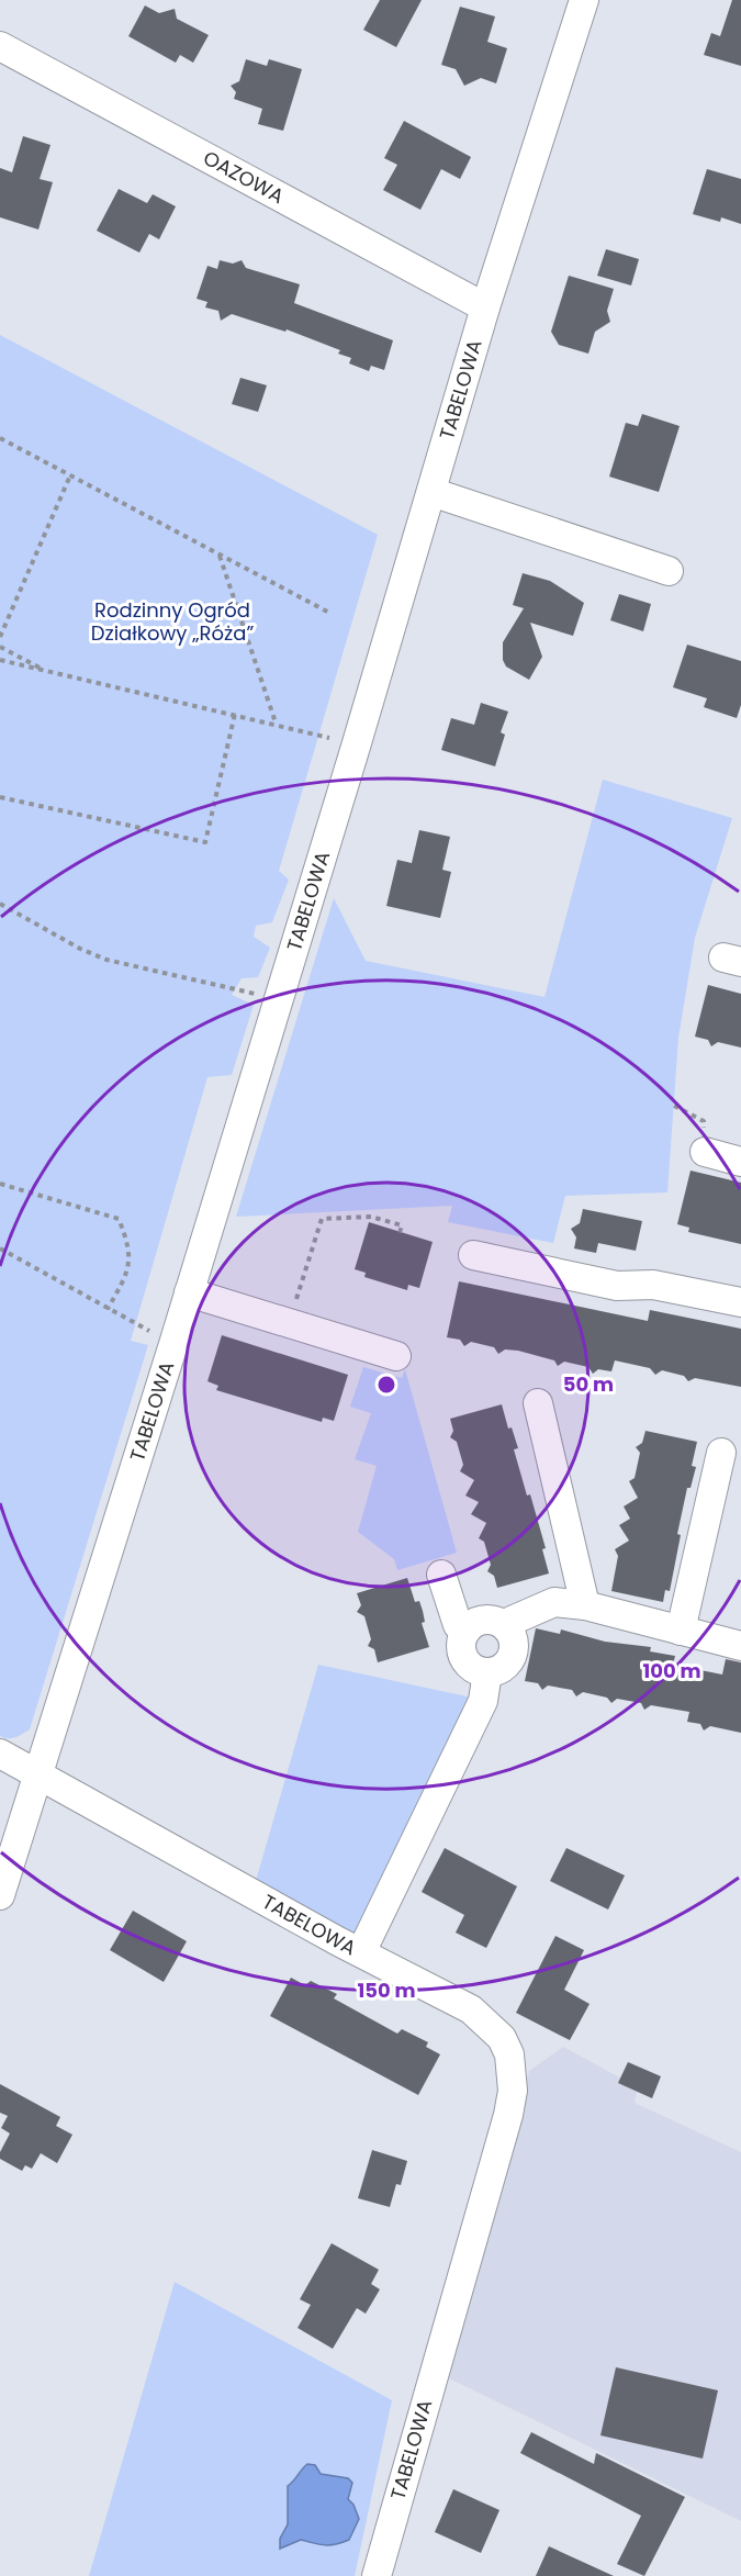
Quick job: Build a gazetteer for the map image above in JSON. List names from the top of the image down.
{
  "streets": {
    "street": ["OAZOWA", "TABELOWA"]
  },
  "crossings": [
    ["OAZOWA", "TABELOWA"]
  ],
  "parks": ["Rodzinny Ogród Działkowy „Róża”"],
  "rings": ["50 m", "100 m", "150 m"]
}
